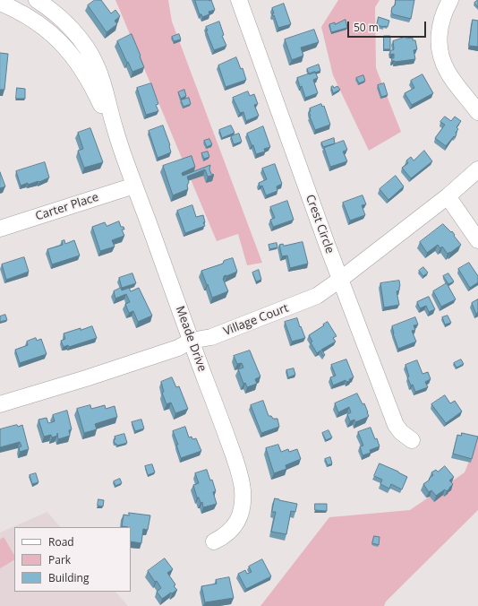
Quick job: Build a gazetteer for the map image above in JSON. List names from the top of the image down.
{
  "streets": {
    "street": [
      "Carter Place",
      "Crest Circle",
      "Village Court",
      "Meade Drive"
    ]
  },
  "crossings": [
    ["Carter Place", "Meade Drive"],
    ["Crest Circle", "Village Court"],
    ["Village Court", "Meade Drive"]
  ],
  "legend": ["Road", "Park", "Building"],
  "scale_bar": "50 m"
}
